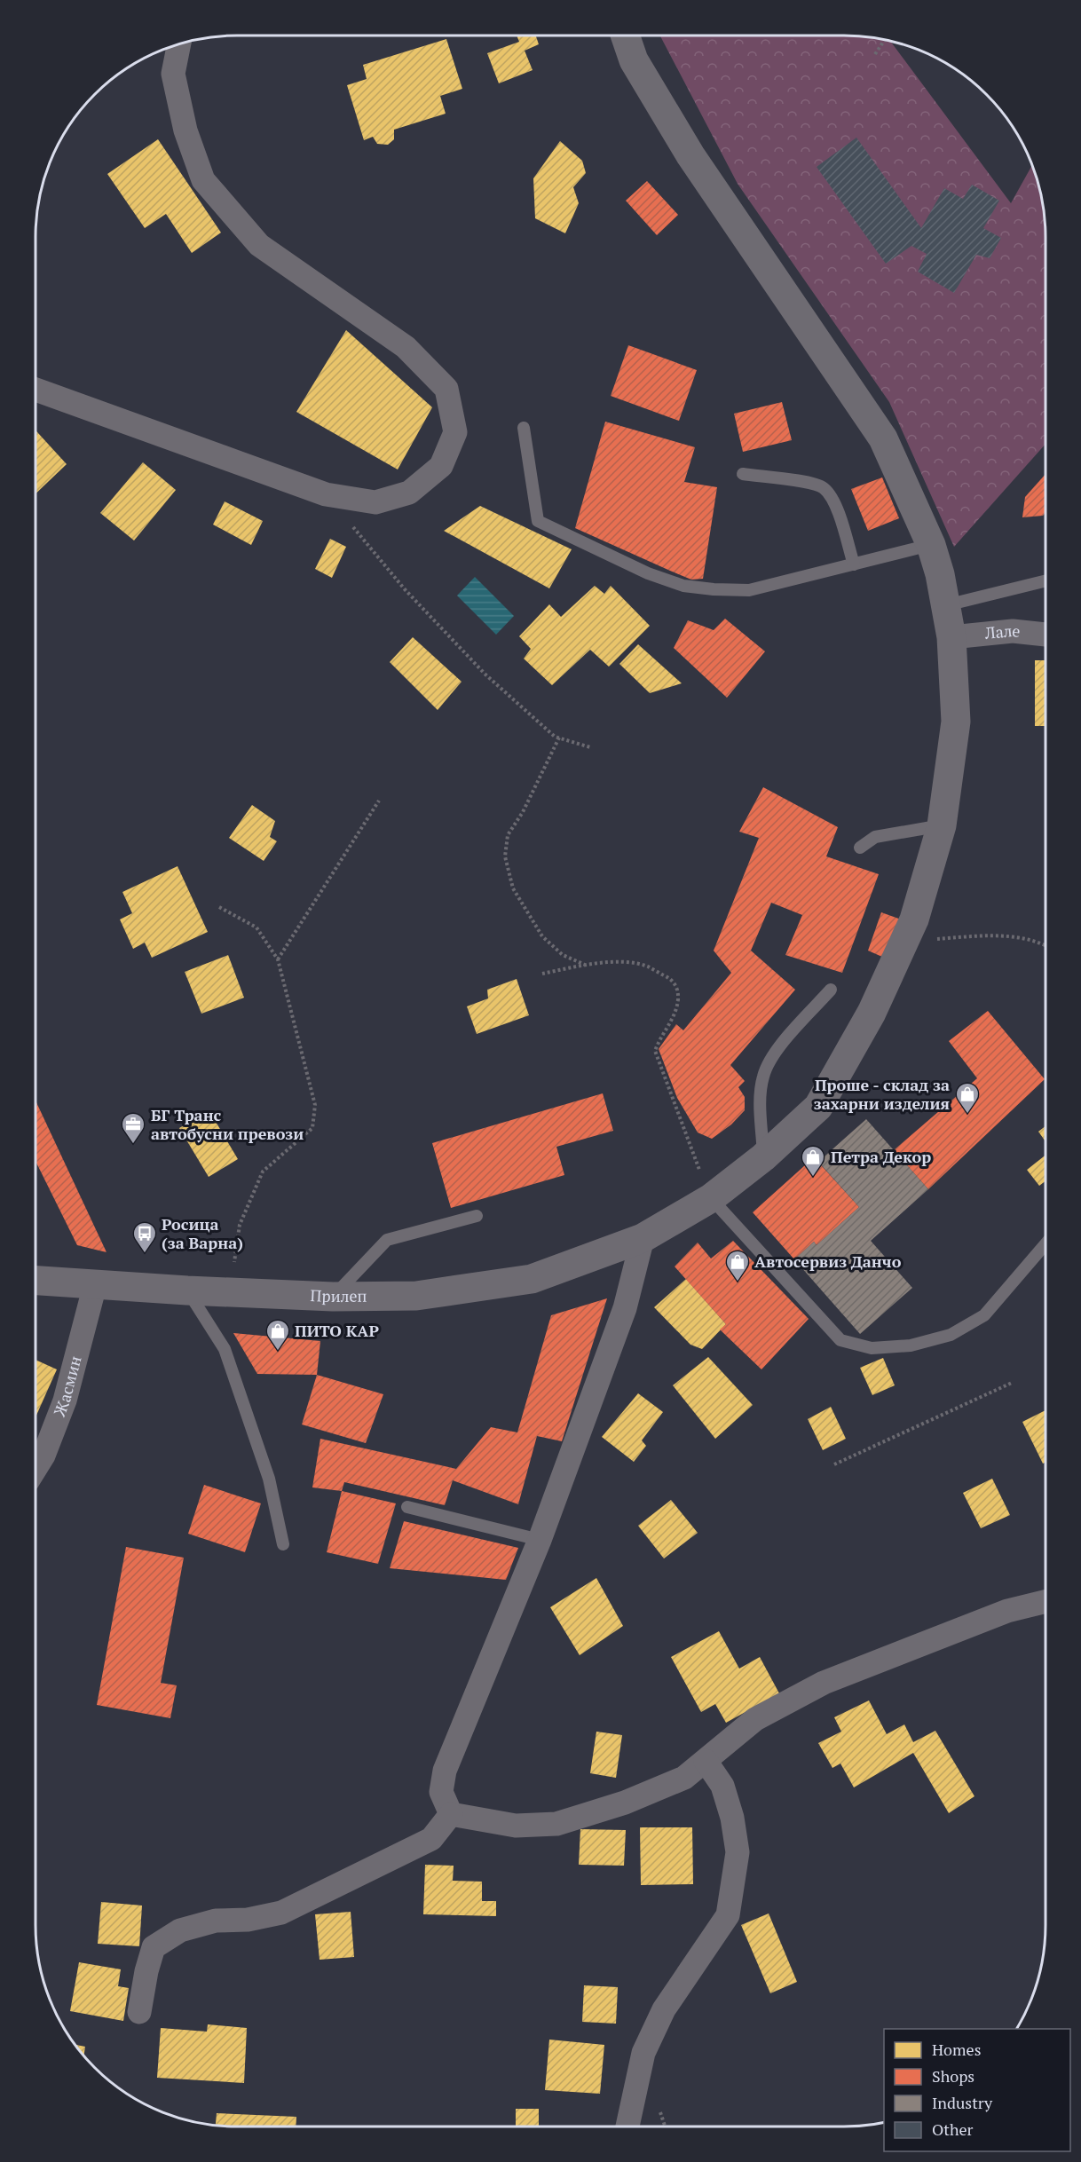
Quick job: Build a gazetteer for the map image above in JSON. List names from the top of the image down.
{
  "streets": {
    "street": ["Лале", "Прилеп", "Жасмин"]
  },
  "crossings": [
    ["Лале", "Прилеп"],
    ["Прилеп", "Жасмин"]
  ],
  "places": {
    "shop": [
      "Проше - склад за захарни изделия",
      "Петра Декор",
      "Автосервиз Данчо",
      "ПИТО КАР"
    ],
    "office": ["БГ Транс автобусни превози"],
    "bus stop": ["Росица (за Варна)"]
  },
  "legend": [
    "Homes",
    "Shops",
    "Industry",
    "Other"
  ]
}
